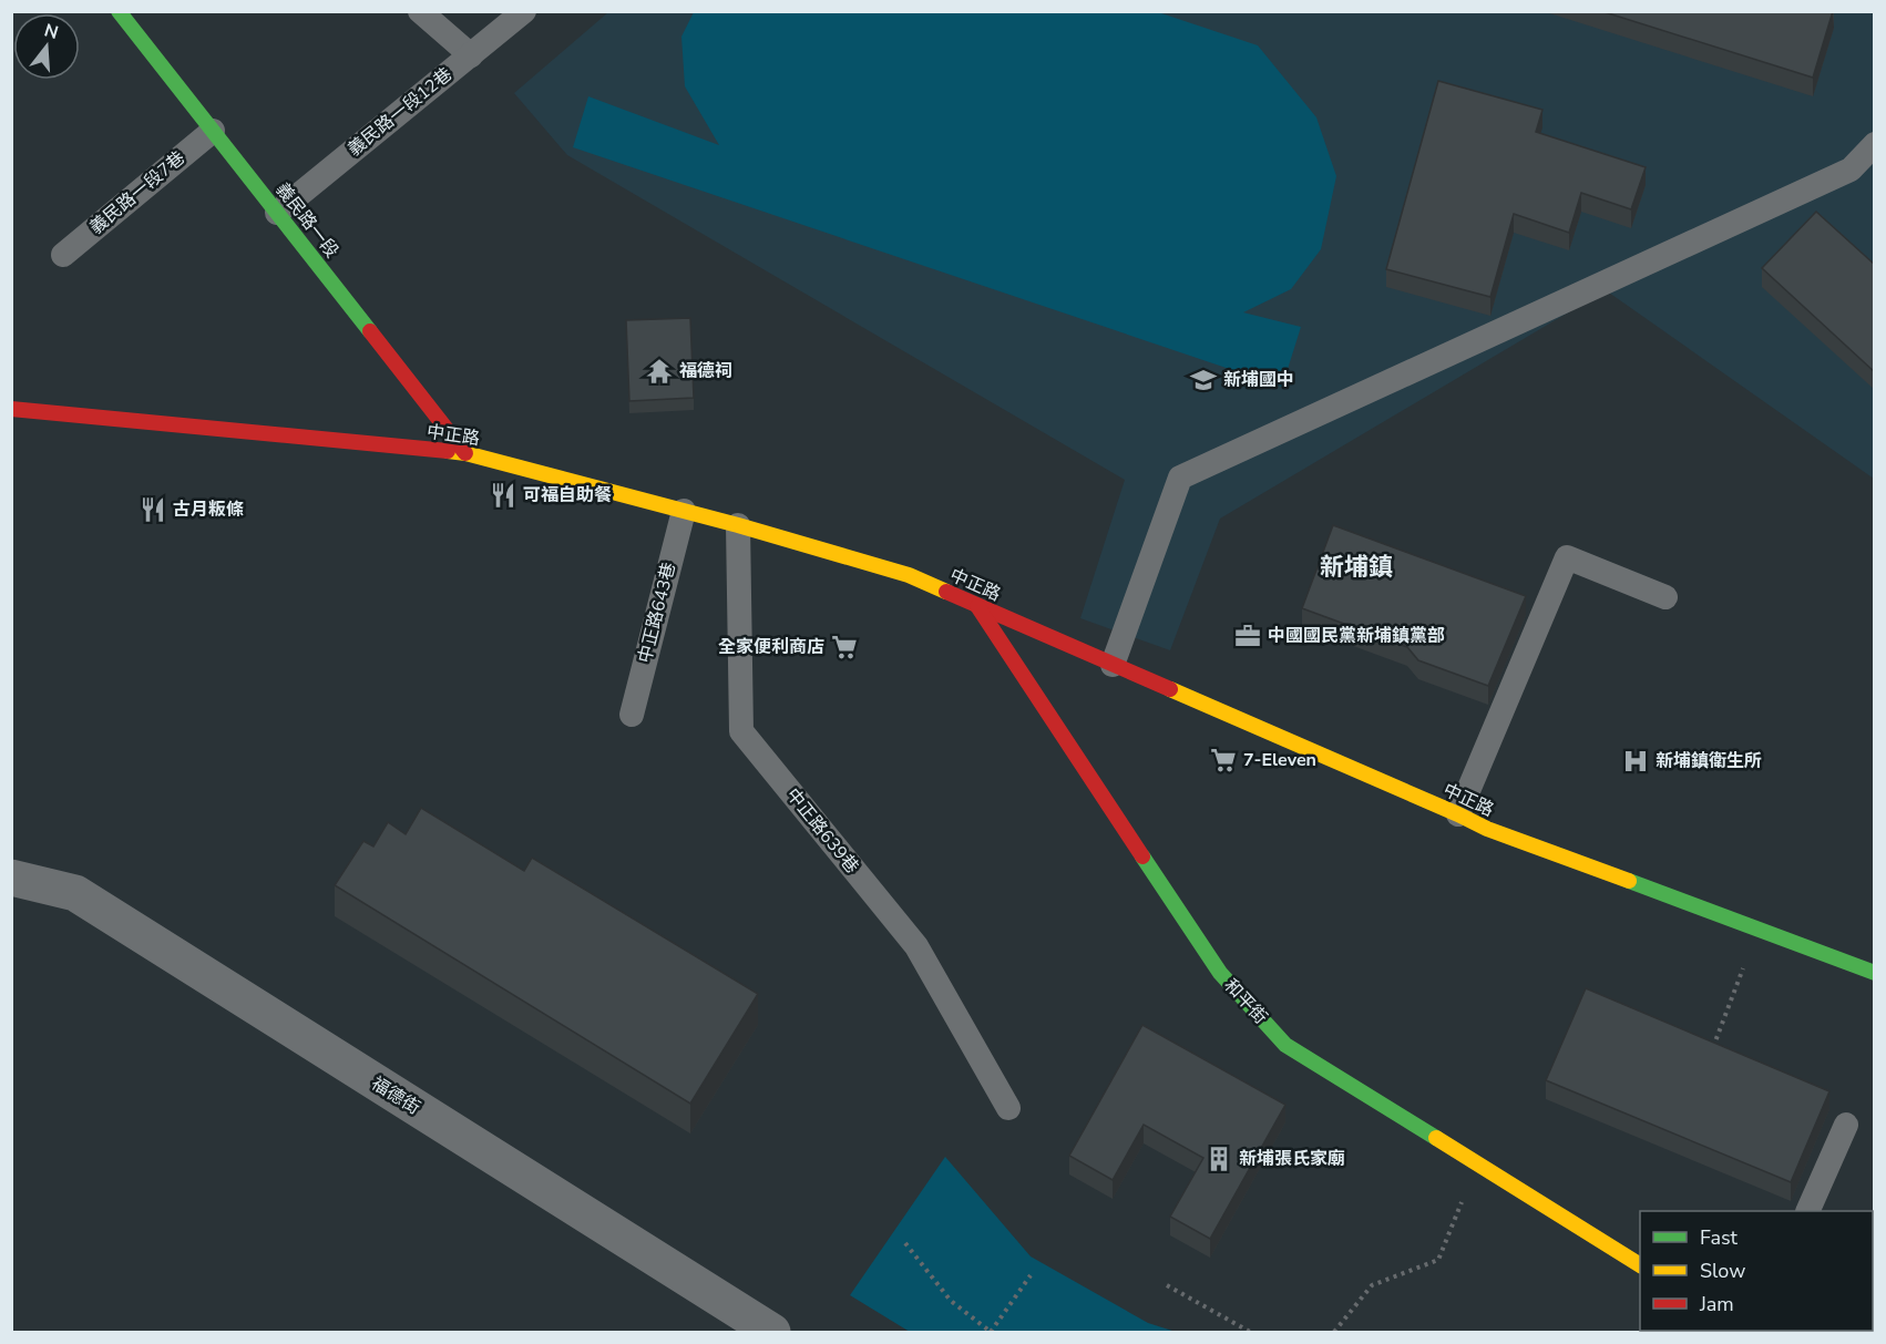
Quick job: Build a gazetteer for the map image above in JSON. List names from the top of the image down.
{
  "streets": {
    "street": [
      "義民路一段",
      "中正路",
      "和平街",
      "福德街"
    ],
    "lane": [
      "義民路一段12巷",
      "義民路一段7巷",
      "中正路643巷",
      "中正路639巷"
    ]
  },
  "crossings": [
    ["義民路一段12巷", "義民路一段"],
    ["義民路一段7巷", "義民路一段"],
    ["義民路一段", "中正路"],
    ["中正路", "中正路643巷"],
    ["中正路", "中正路639巷"],
    ["中正路", "和平街"]
  ],
  "districts": ["新埔鎮"],
  "places": {
    "temple": ["福德祠"],
    "school or university": ["新埔國中"],
    "restaurant": ["可福自助餐", "古月粄條"],
    "office": ["中國國民黨新埔鎮黨部"],
    "supermarket": ["全家便利商店", "7-Eleven"],
    "hospital": ["新埔鎮衛生所"],
    "building": ["新埔張氏家廟"]
  },
  "legend": ["Fast", "Slow", "Jam"],
  "north": "top"
}
